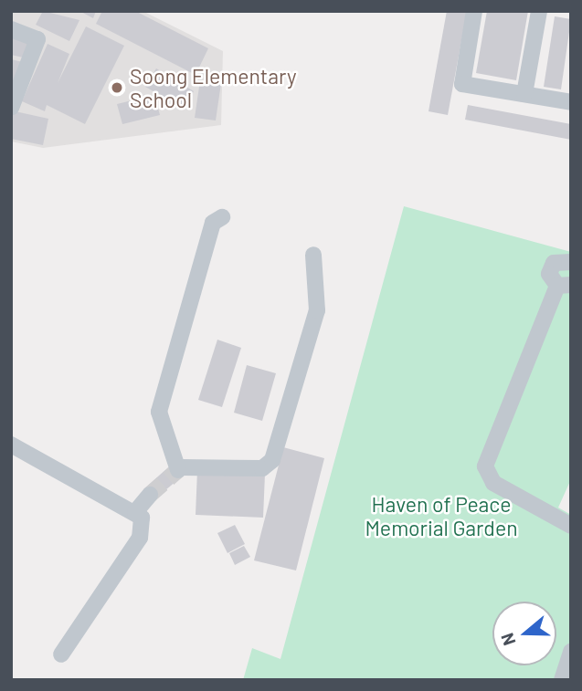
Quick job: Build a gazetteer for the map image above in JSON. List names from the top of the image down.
{
  "parks": ["Haven of Peace Memorial Garden"],
  "places": ["Soong Elementary School"],
  "north": "left"
}
